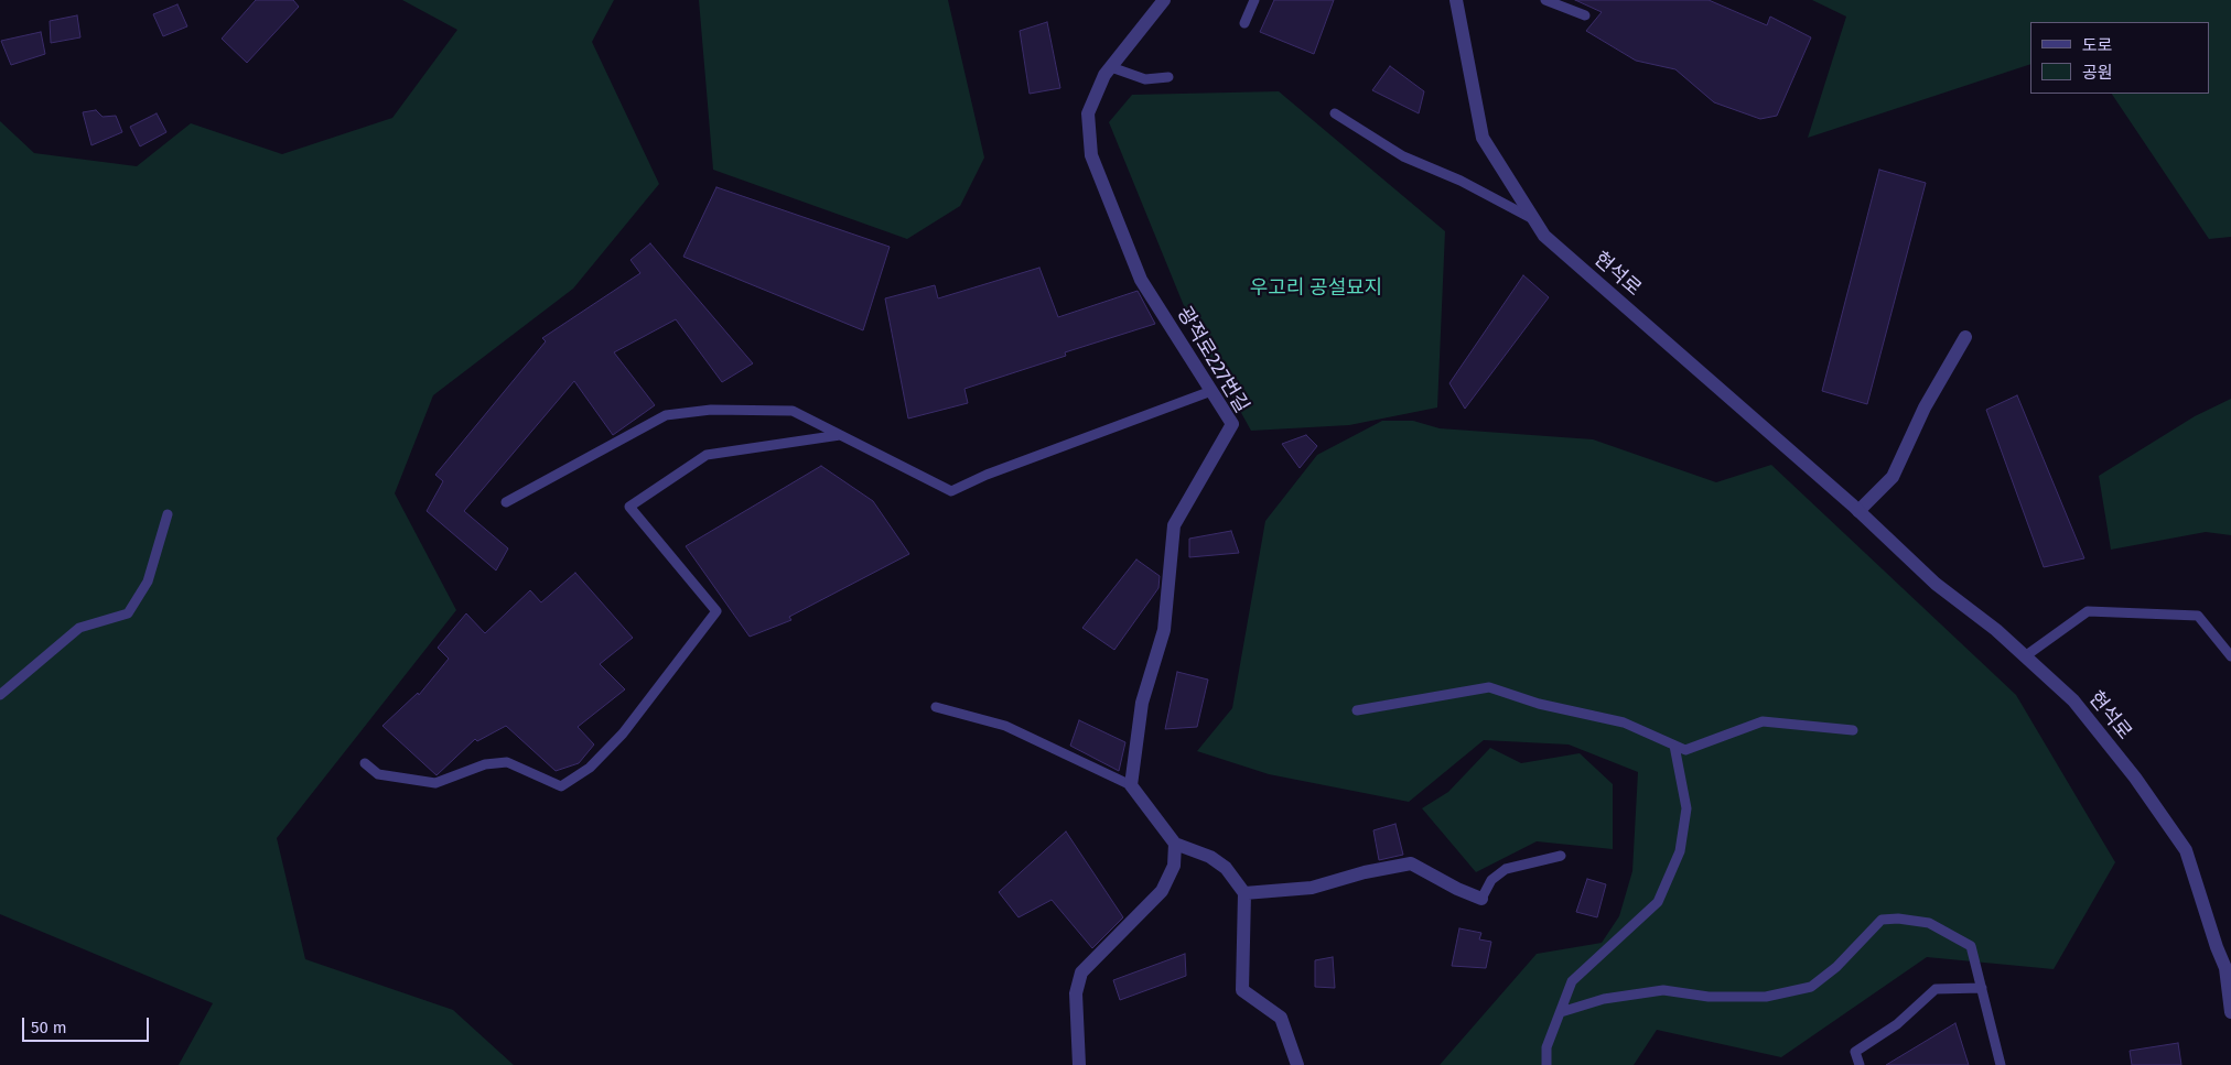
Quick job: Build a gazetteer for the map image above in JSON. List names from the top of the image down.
{
  "streets": {
    "street": ["현석로", "광적로227번길"]
  },
  "parks": ["우고리 공설묘지"],
  "legend": ["도로", "공원"],
  "scale_bar": "50 m"
}
